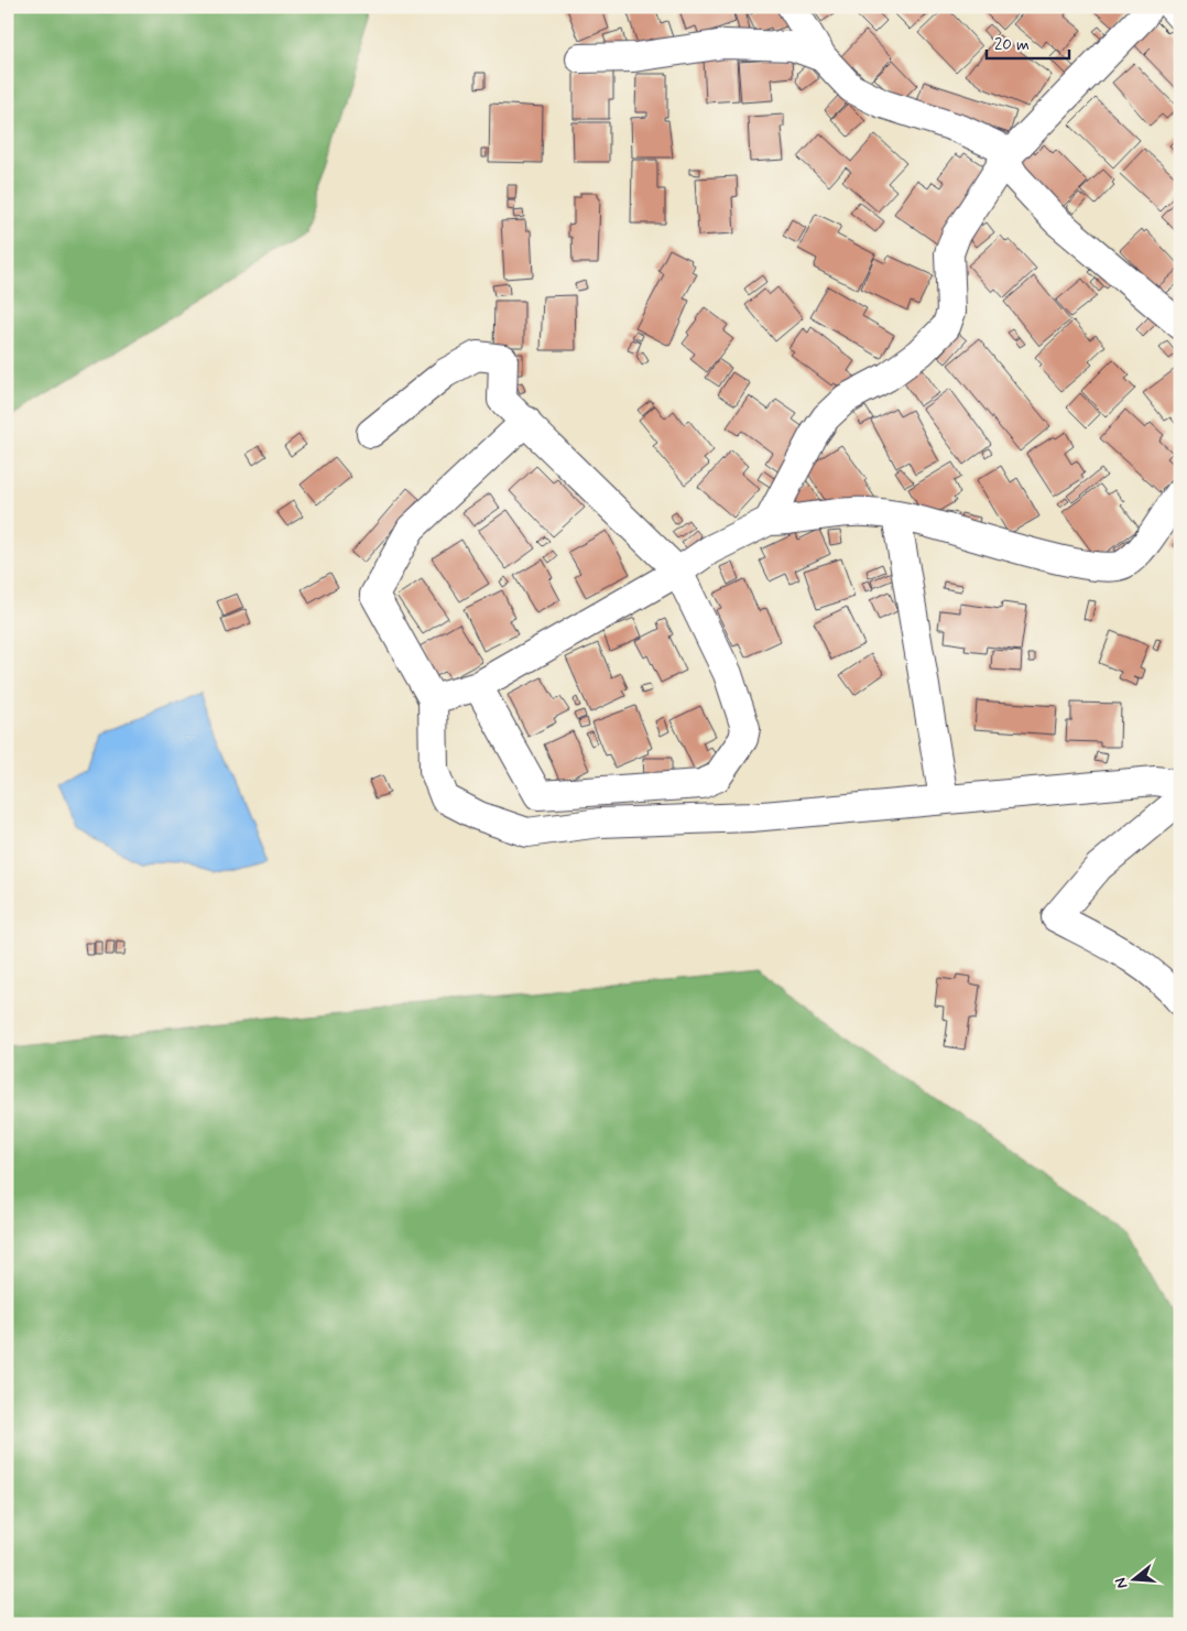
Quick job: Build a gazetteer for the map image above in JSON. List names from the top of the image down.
{
  "scale_bar": "20 m",
  "north": "left"
}
